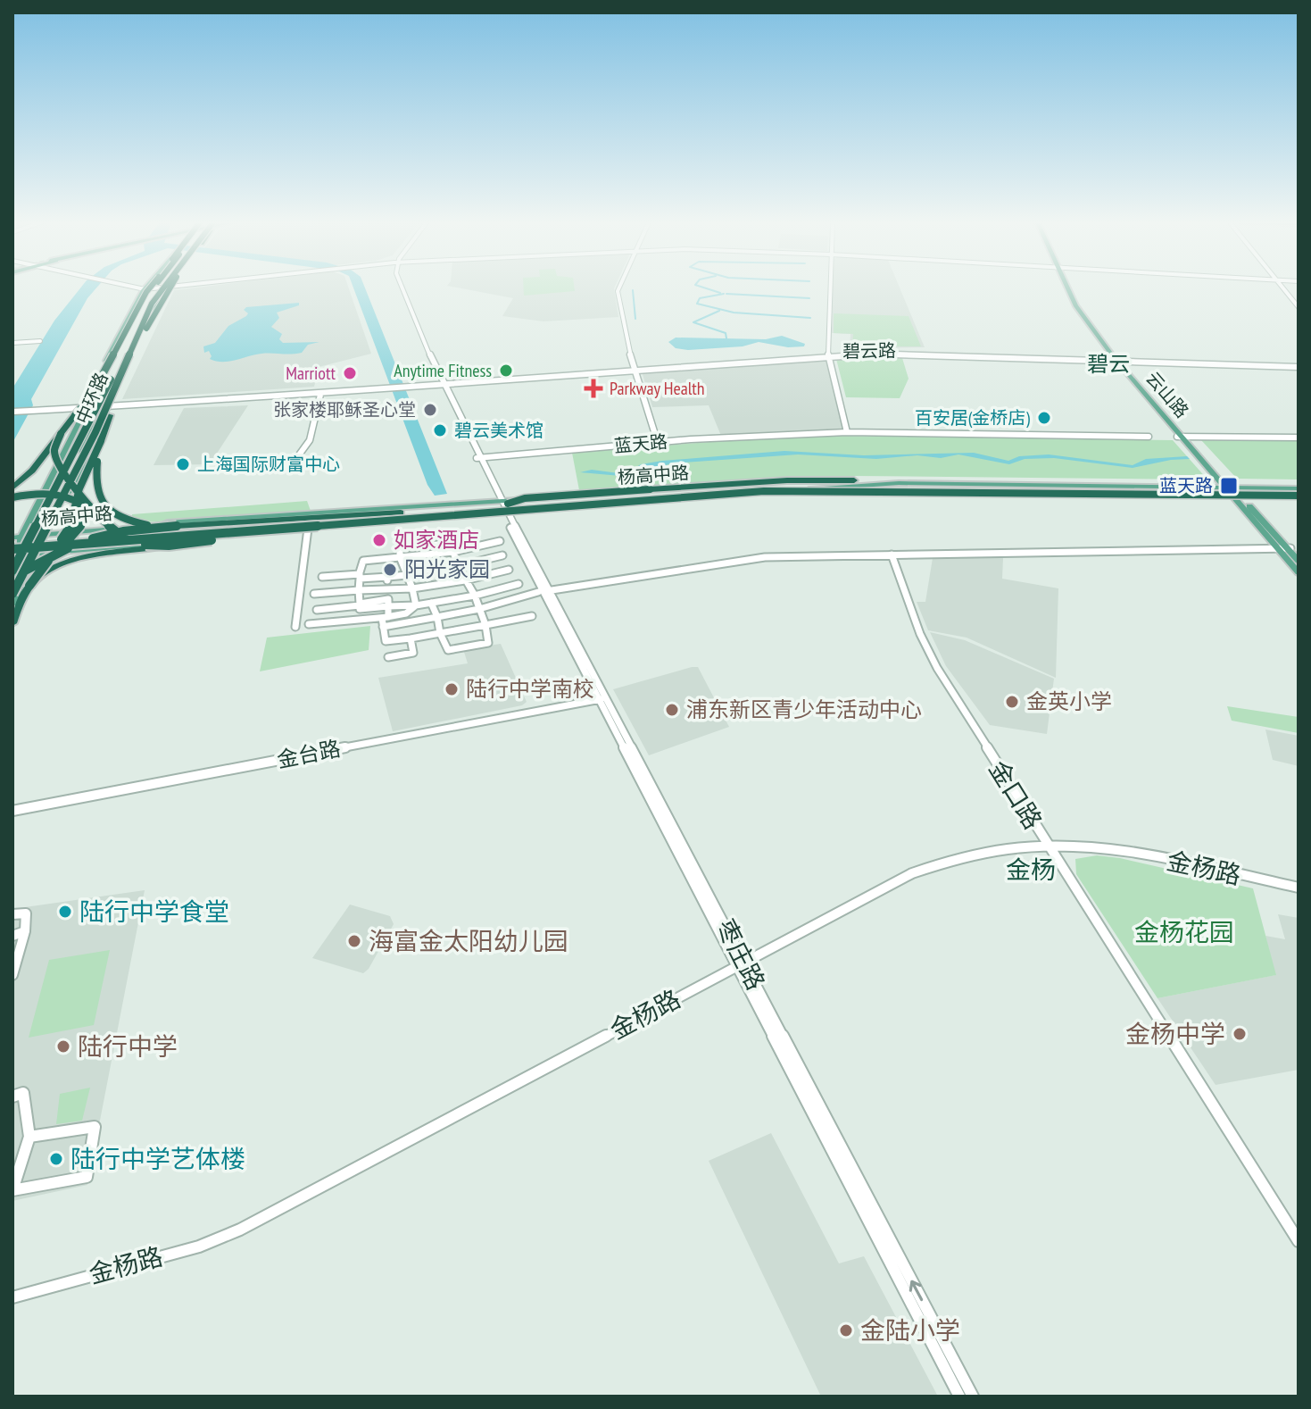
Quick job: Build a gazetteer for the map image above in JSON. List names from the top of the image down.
{
  "streets": {
    "highway": ["中环路", "杨高中路"],
    "main road": ["云山路"],
    "street": [
      "碧云路",
      "蓝天路",
      "金台路",
      "金口路",
      "金杨路",
      "枣庄路"
    ]
  },
  "crossings": [
    ["碧云路", "云山路"],
    ["碧云路", "枣庄路"],
    ["云山路", "杨高中路"],
    ["蓝天路", "枣庄路"],
    ["杨高中路", "枣庄路"],
    ["金台路", "枣庄路"],
    ["金口路", "金杨路"],
    ["金杨路", "枣庄路"]
  ],
  "districts": ["碧云", "金杨"],
  "parks": ["金杨花园"],
  "places": {
    "other": [
      "Anytime Fitness",
      "Marriott",
      "张家楼耶稣圣心堂",
      "百安居(金桥店)",
      "碧云美术馆",
      "上海国际财富中心",
      "如家酒店",
      "阳光家园",
      "陆行中学南校",
      "金英小学",
      "浦东新区青少年活动中心",
      "陆行中学食堂",
      "海富金太阳幼儿园",
      "金杨中学",
      "陆行中学",
      "陆行中学艺体楼",
      "金陆小学"
    ],
    "health": ["Parkway Health"],
    "transit": ["蓝天路"]
  }
}
